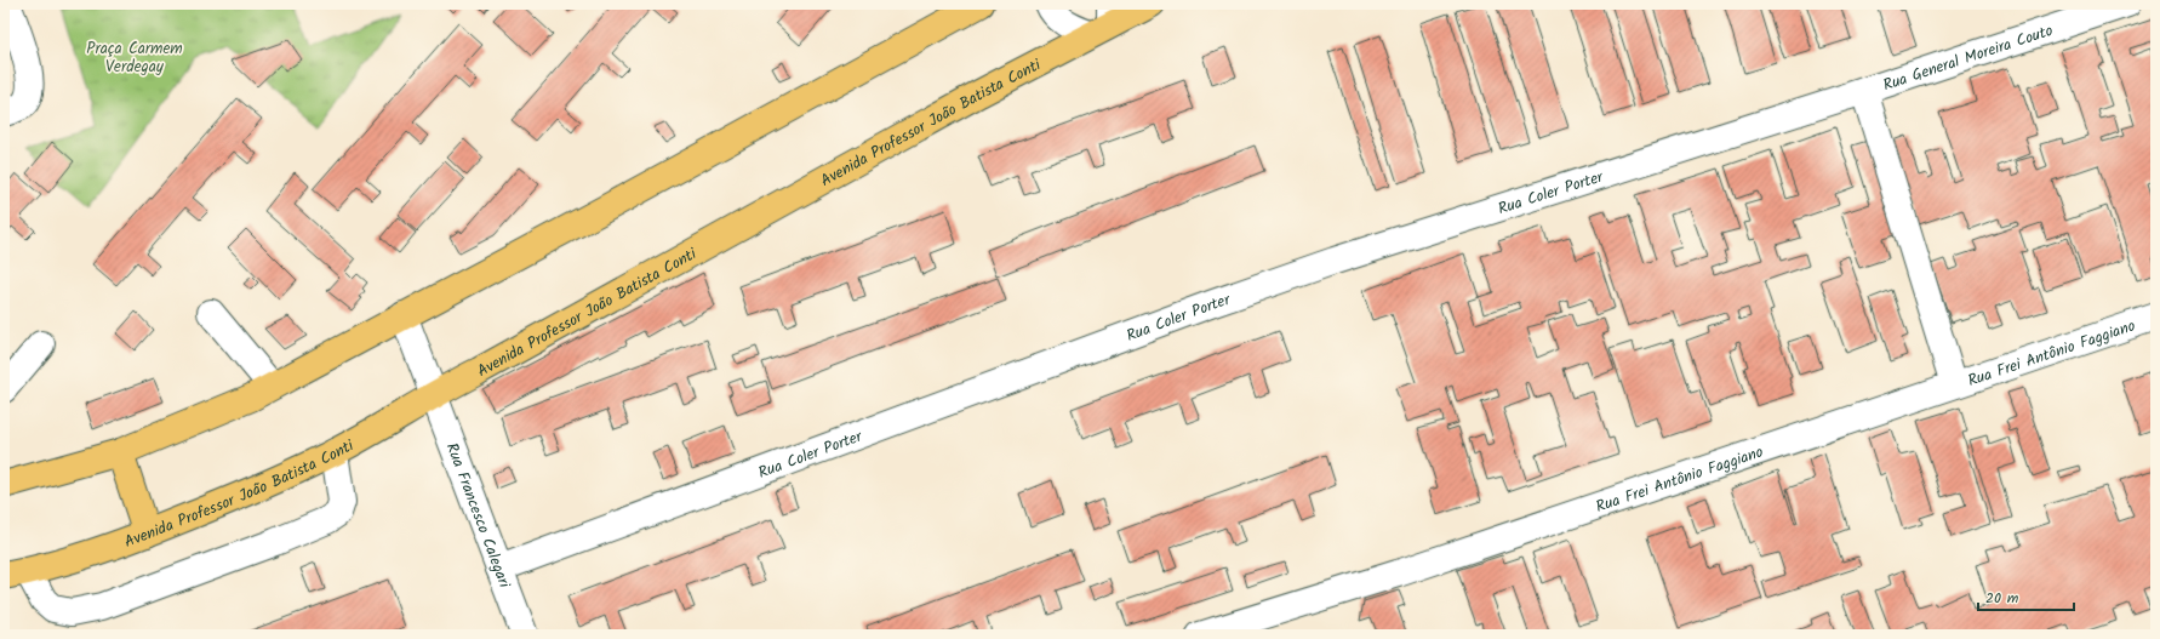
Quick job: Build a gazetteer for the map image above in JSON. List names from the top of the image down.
{
  "streets": {
    "main road": ["Avenida Professor João Batista Conti"],
    "street": [
      "Rua General Moreira Couto",
      "Rua Coler Porter",
      "Rua Frei Antônio Faggiano",
      "Rua Francesco Calegari"
    ]
  },
  "crossings": [
    ["Rua General Moreira Couto", "Rua Coler Porter"],
    ["Avenida Professor João Batista Conti", "Rua Francesco Calegari"],
    ["Rua Coler Porter", "Rua Francesco Calegari"]
  ],
  "parks": ["Praça Carmem Verdegay"],
  "scale_bar": "20 m"
}
